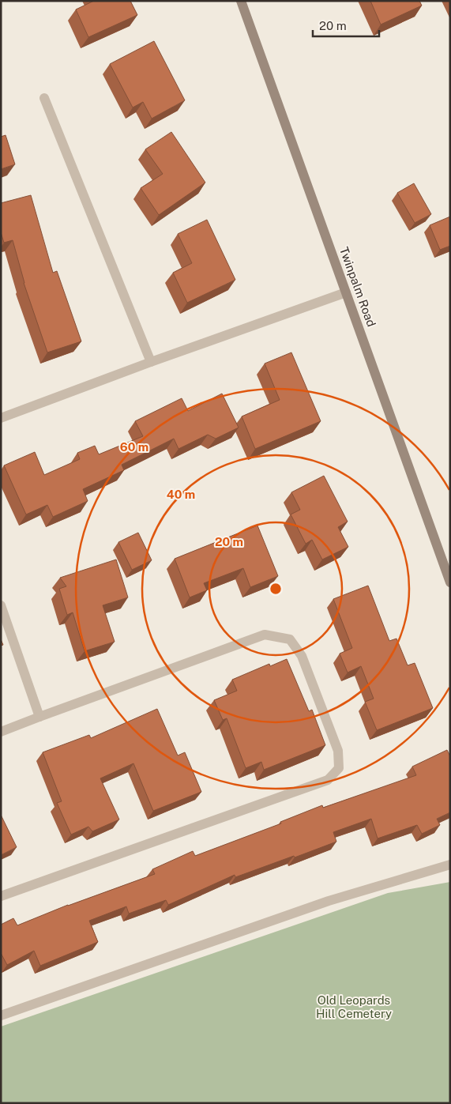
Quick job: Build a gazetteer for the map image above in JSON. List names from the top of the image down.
{
  "streets": {
    "main road": ["Twinpalm Road"]
  },
  "parks": ["Old Leopards Hill Cemetery"],
  "scale_bar": "20 m",
  "rings": ["60 m", "40 m", "20 m"]
}
